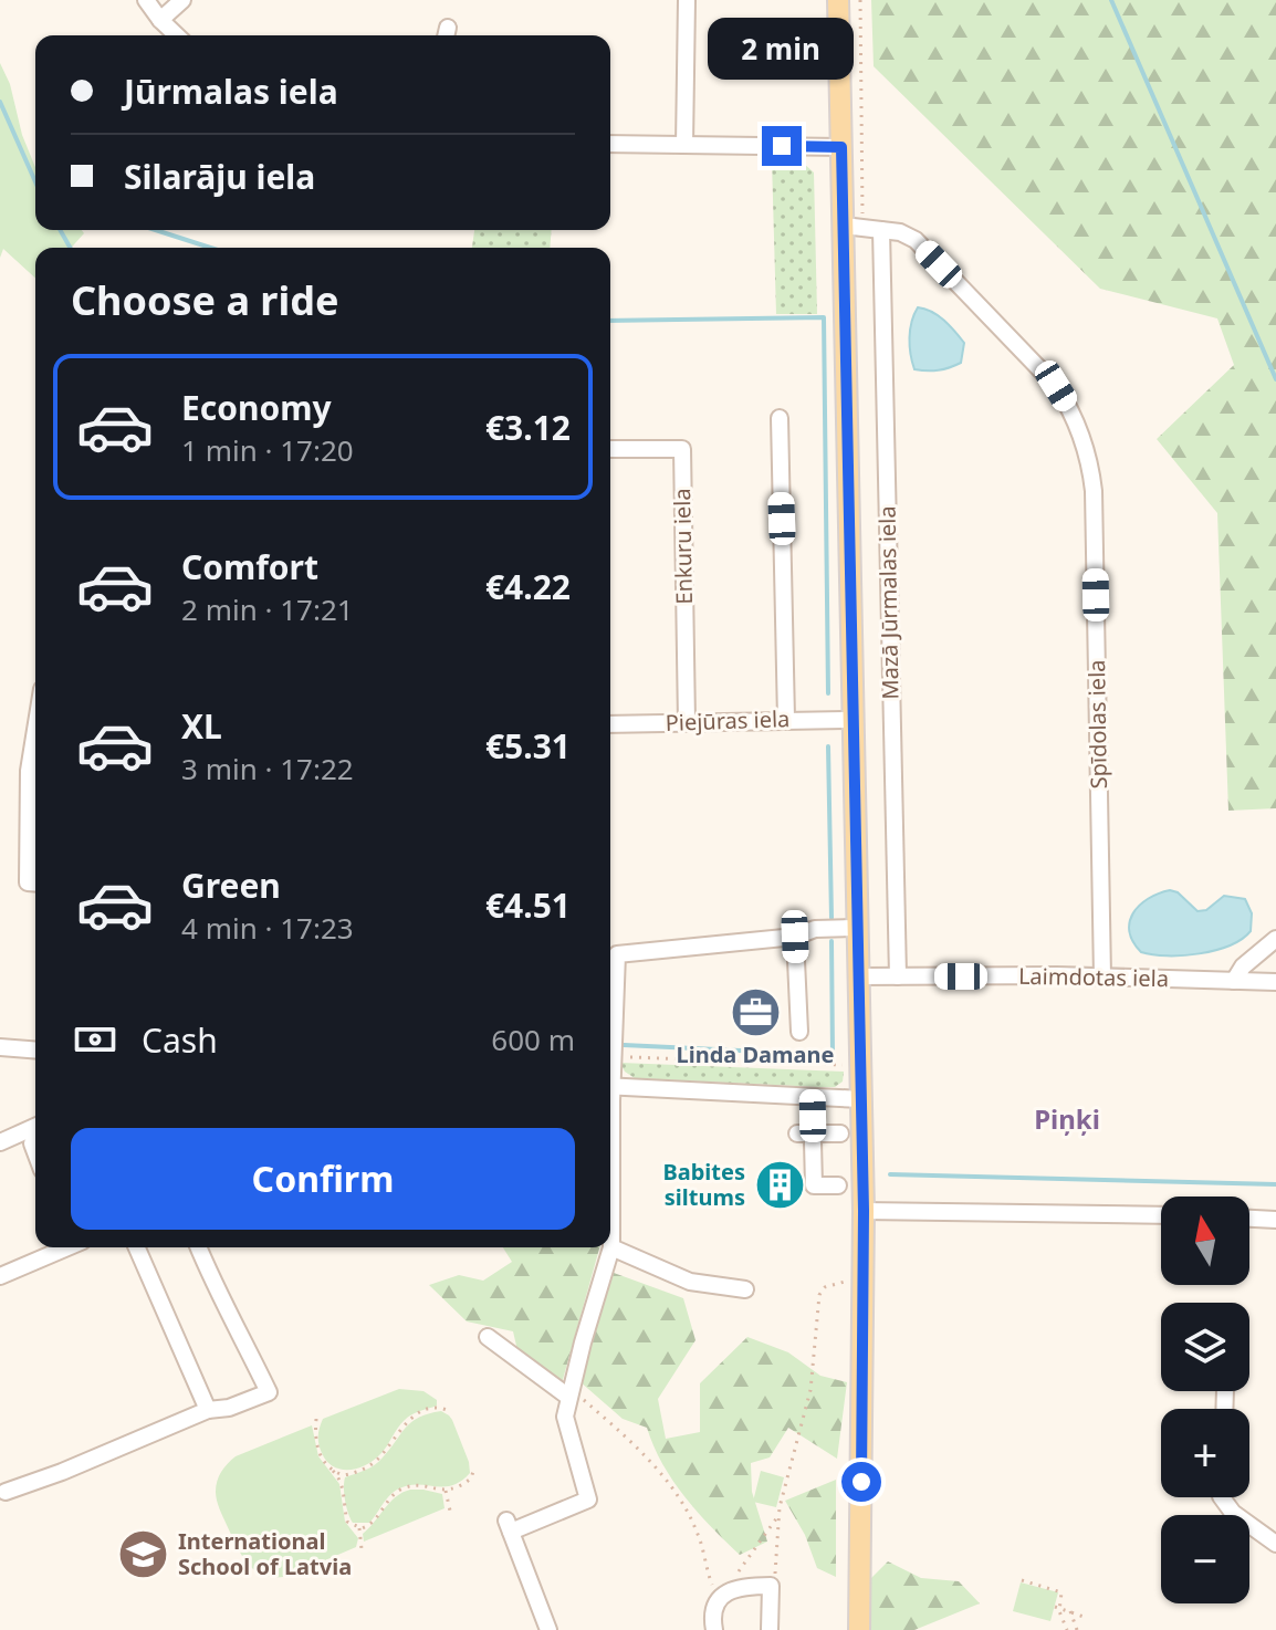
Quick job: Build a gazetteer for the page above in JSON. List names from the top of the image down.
{
  "streets": {
    "street": [
      "Enkuru iela",
      "Mazā Jūrmalas iela",
      "Piejūras iela",
      "Spīdolas iela",
      "Laimdotas iela"
    ]
  },
  "crossings": [
    ["Enkuru iela", "Piejūras iela"],
    ["Mazā Jūrmalas iela", "Spīdolas iela"],
    ["Mazā Jūrmalas iela", "Laimdotas iela"],
    ["Spīdolas iela", "Laimdotas iela"]
  ],
  "districts": ["Piņķi"],
  "places": {
    "office": ["Linda Damane"],
    "building": ["Babites siltums"],
    "school or university": ["International School of Latvia"]
  },
  "north": "top",
  "page": {
    "bubble": "2 min",
    "banner": ["Jūrmalas iela", "Silarāju iela"],
    "heading": "Choose a ride",
    "list": [
      {
        "name": "Economy",
        "note": "1 min · 17:20",
        "value": "€3.12"
      },
      {
        "name": "Comfort",
        "note": "2 min · 17:21",
        "value": "€4.22"
      },
      {
        "name": "XL",
        "note": "3 min · 17:22",
        "value": "€5.31"
      },
      {
        "name": "Green",
        "note": "4 min · 17:23",
        "value": "€4.51"
      }
    ],
    "pay": ["Cash", "600 m"],
    "buttons": "Confirm",
    "map_buttons": ["+", "−"]
  }
}
